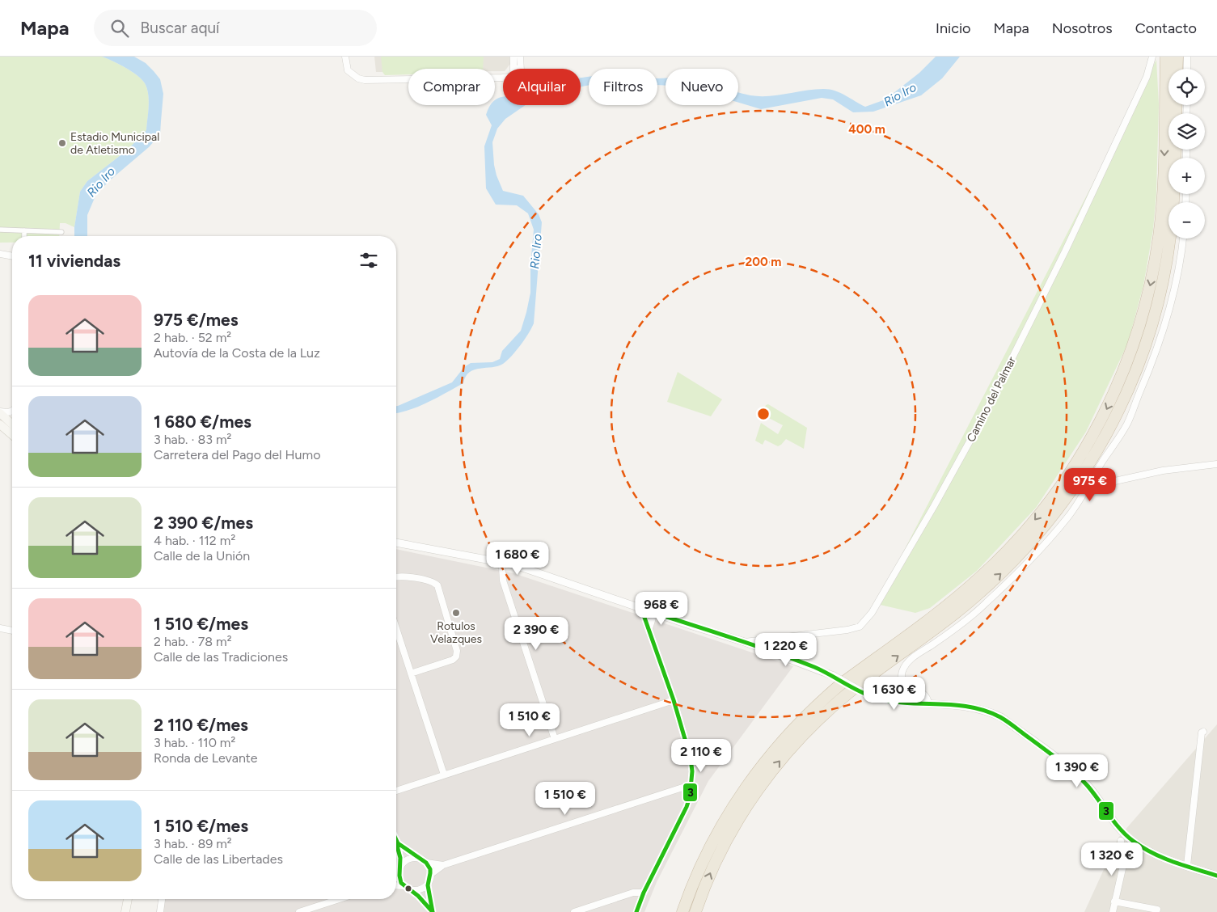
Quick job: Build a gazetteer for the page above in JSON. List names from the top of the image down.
{
  "streets": {
    "street": ["Camino del Palmar"]
  },
  "water": ["Rio Iro"],
  "places": ["Estadio Municipal de Atletismo", "Rotulos Velazques"],
  "lines": ["transit line 3"],
  "page": {
    "header": "Mapa",
    "search": "Buscar aquí",
    "nav": [
      "Inicio",
      "Mapa",
      "Nosotros",
      "Contacto"
    ],
    "map_buttons": ["+", "−"],
    "chip": [
      "Comprar",
      "Alquilar",
      "Filtros",
      "Nuevo"
    ],
    "heading": "11 viviendas",
    "list": [
      {
        "name": "975 €/mes",
        "note": "2 hab. · 52 m² · Autovía de la Costa de la Luz"
      },
      {
        "name": "1 680 €/mes",
        "note": "3 hab. · 83 m² · Carretera del Pago del Humo"
      },
      {
        "name": "2 390 €/mes",
        "note": "4 hab. · 112 m² · Calle de la Unión"
      },
      {
        "name": "1 510 €/mes",
        "note": "2 hab. · 78 m² · Calle de las Tradiciones"
      },
      {
        "name": "2 110 €/mes",
        "note": "3 hab. · 110 m² · Ronda de Levante"
      },
      {
        "name": "1 510 €/mes",
        "note": "3 hab. · 89 m² · Calle de las Libertades"
      }
    ],
    "price": [
      "975 €",
      "1 680 €",
      "968 €",
      "2 390 €",
      "1 220 €",
      "1 630 €",
      "1 510 €",
      "2 110 €",
      "1 390 €",
      "1 510 €",
      "1 320 €"
    ]
  },
  "rings": ["400 m", "200 m"]
}
